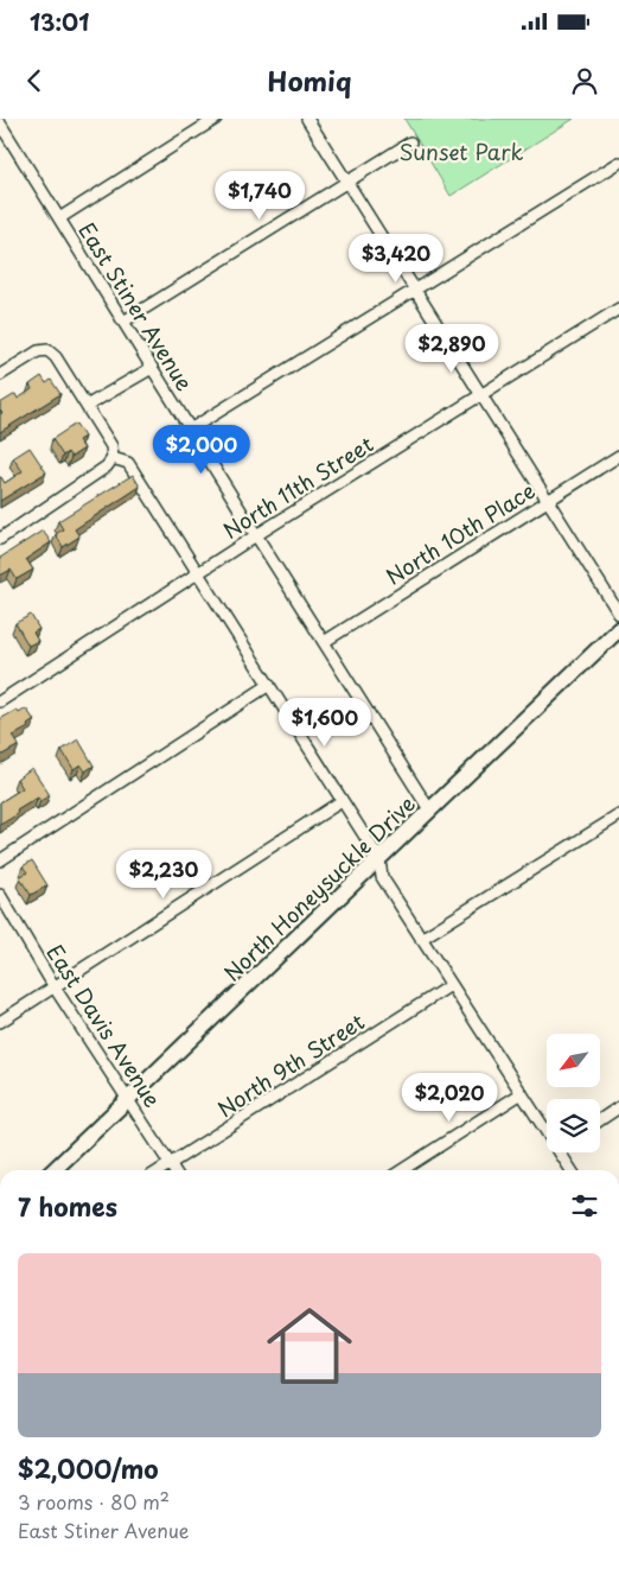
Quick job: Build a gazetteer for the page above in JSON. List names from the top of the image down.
{
  "streets": {
    "street": [
      "East Stiner Avenue",
      "North 11th Street",
      "North 10th Place",
      "North Honeysuckle Drive",
      "East Davis Avenue",
      "North 9th Street"
    ]
  },
  "crossings": [
    ["East Stiner Avenue", "North 11th Street"],
    ["East Stiner Avenue", "North 10th Place"],
    ["East Stiner Avenue", "North Honeysuckle Drive"],
    ["North Honeysuckle Drive", "East Davis Avenue"],
    ["East Davis Avenue", "North 9th Street"]
  ],
  "parks": ["Sunset Park"],
  "north": "bottom left",
  "page": {
    "status": "13:01",
    "header": "Homiq",
    "price": [
      "$1,740",
      "$3,420",
      "$2,890",
      "$2,000",
      "$1,600",
      "$2,230",
      "$2,020"
    ],
    "heading": "7 homes",
    "list": [
      {
        "name": "$2,000/mo",
        "note": "3 rooms · 80 m² · East Stiner Avenue"
      }
    ]
  }
}
